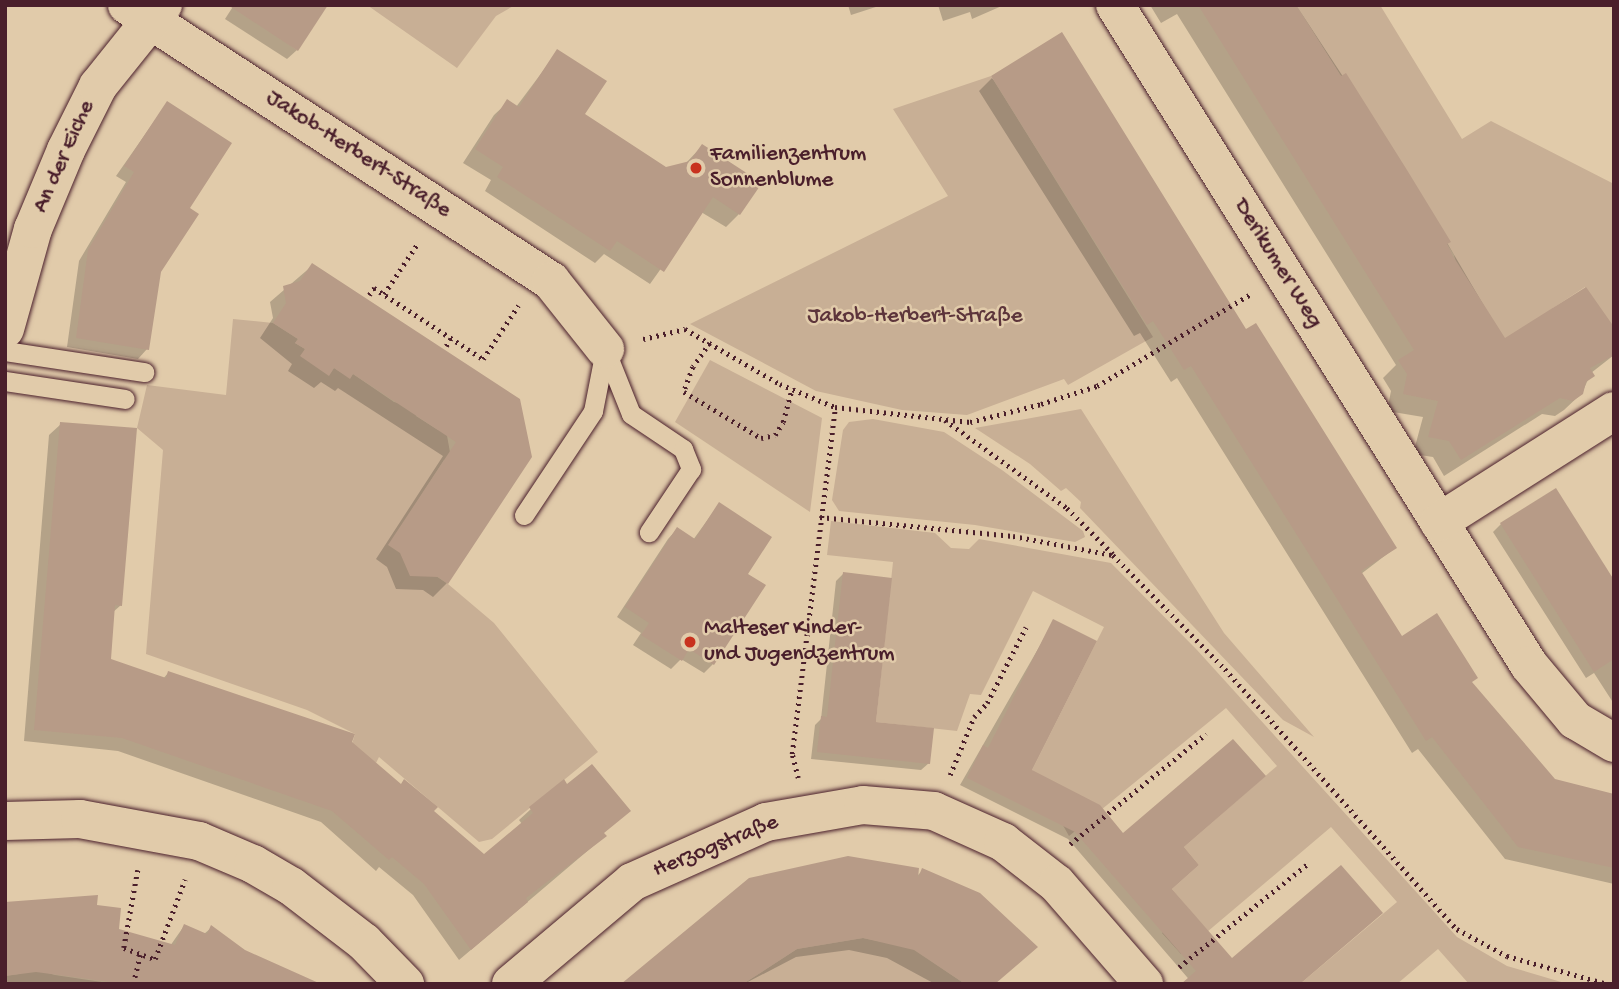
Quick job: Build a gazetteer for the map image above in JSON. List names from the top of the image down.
{
  "streets": {
    "street": [
      "Jakob-Herbert-Straße",
      "An der Eiche",
      "Derikumer Weg",
      "Herzogstraße"
    ]
  },
  "crossings": [
    ["Jakob-Herbert-Straße", "An der Eiche"]
  ],
  "parks": ["Jakob-Herbert-Straße"],
  "places": ["Familienzentrum Sonnenblume", "Malteser Kinder- und Jugendzentrum"]
}
